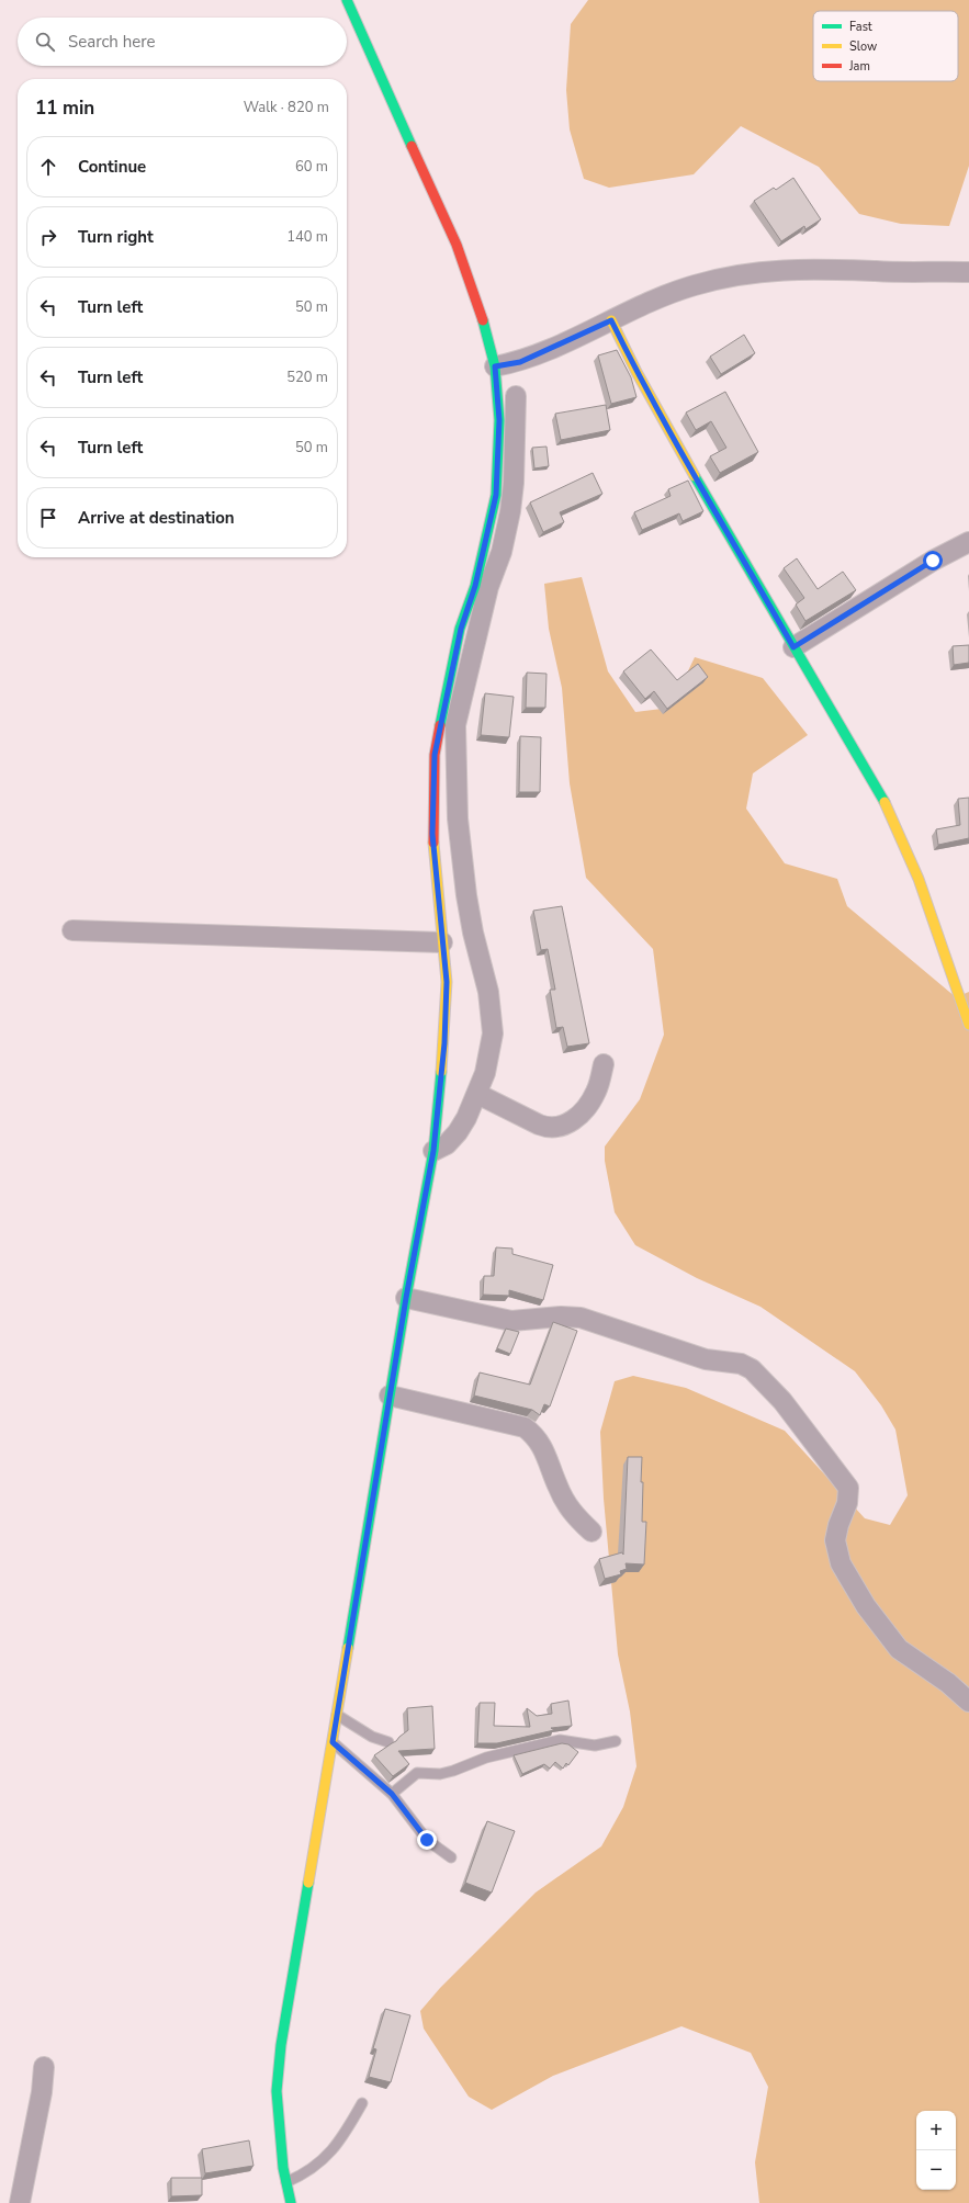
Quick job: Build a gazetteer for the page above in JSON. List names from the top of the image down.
{
  "legend": ["Fast", "Slow", "Jam"],
  "page": {
    "search": "Search here",
    "heading": ["11 min", "Walk · 820 m"],
    "list": [
      ["Continue", "60 m"],
      ["Turn right", "140 m"],
      ["Turn left", "50 m"],
      ["Turn left", "520 m"],
      ["Turn left", "50 m"],
      "Arrive at destination"
    ],
    "map_buttons": ["+", "−"]
  }
}
